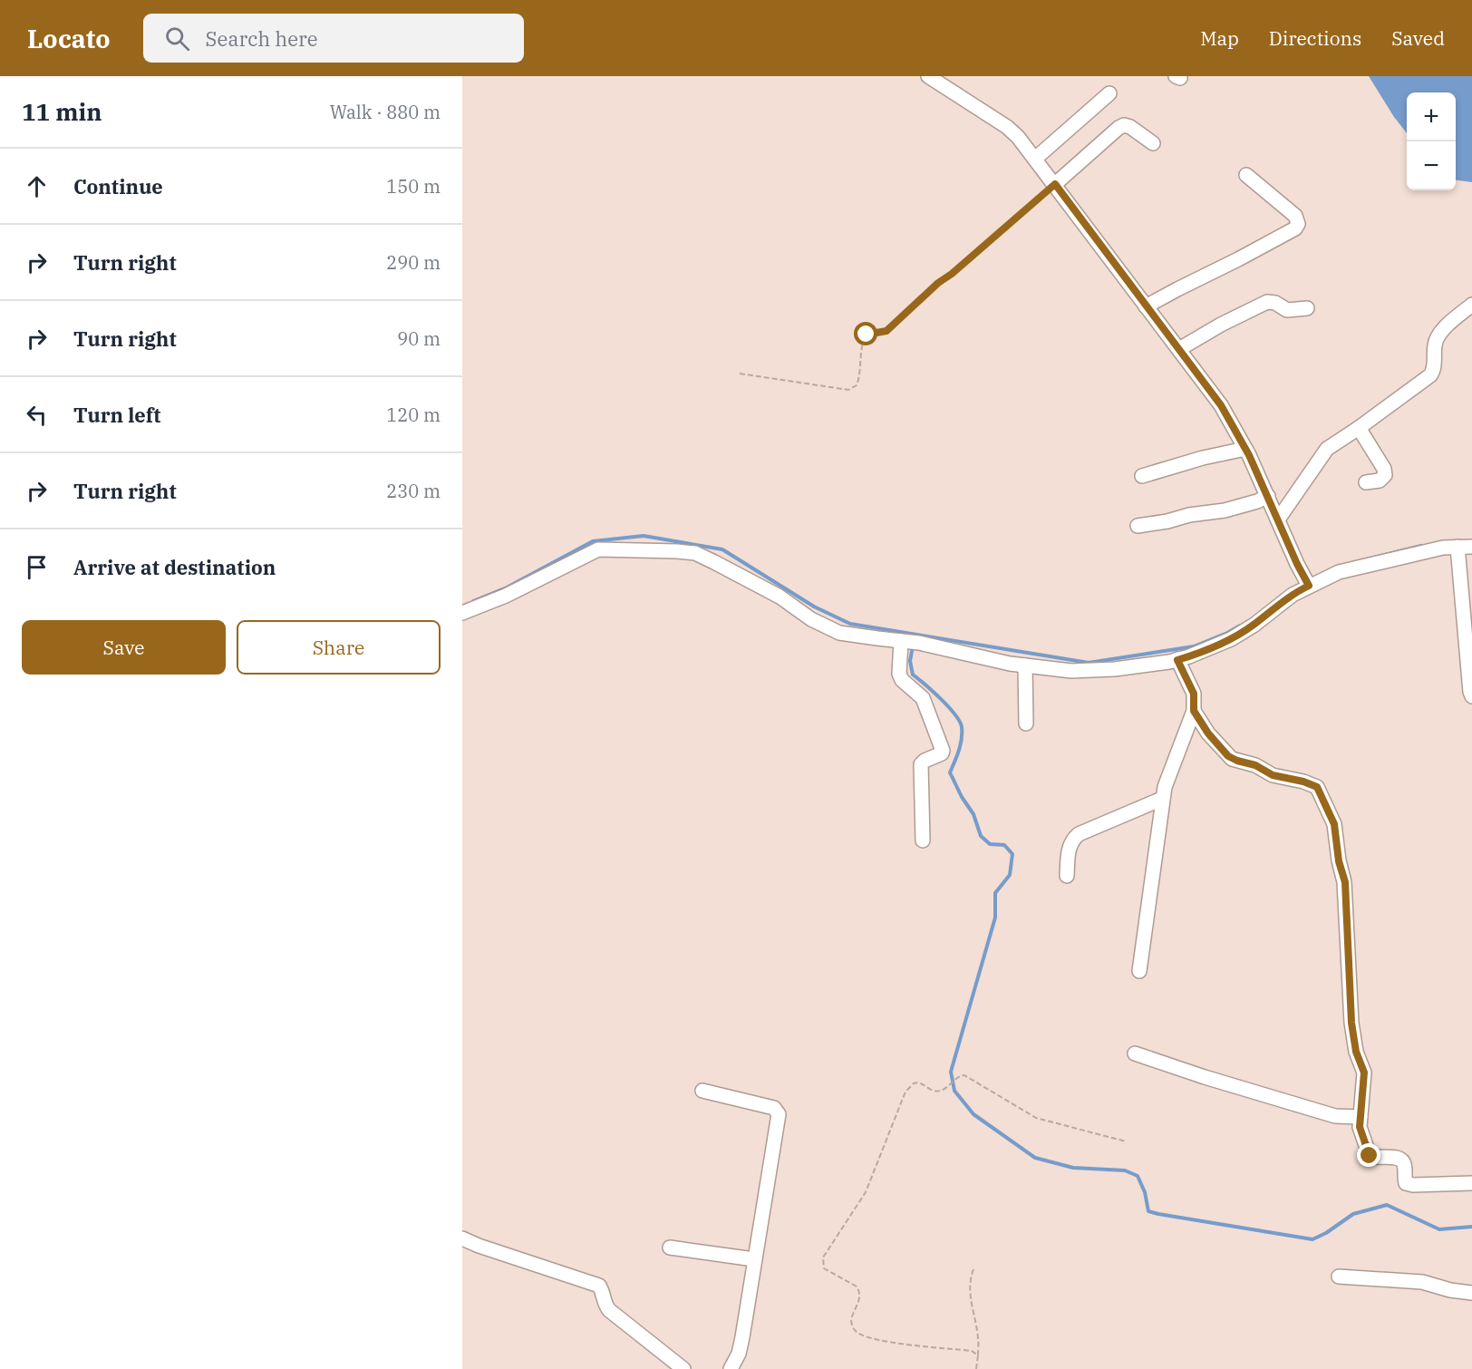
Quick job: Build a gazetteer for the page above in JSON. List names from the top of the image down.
{
  "page": {
    "header": "Locato",
    "search": "Search here",
    "nav": ["Map", "Directions", "Saved"],
    "heading": ["11 min", "Walk · 880 m"],
    "map_buttons": ["+", "−"],
    "list": [
      ["Continue", "150 m"],
      ["Turn right", "290 m"],
      ["Turn right", "90 m"],
      ["Turn left", "120 m"],
      ["Turn right", "230 m"],
      "Arrive at destination"
    ],
    "buttons": ["Save", "Share"]
  }
}
